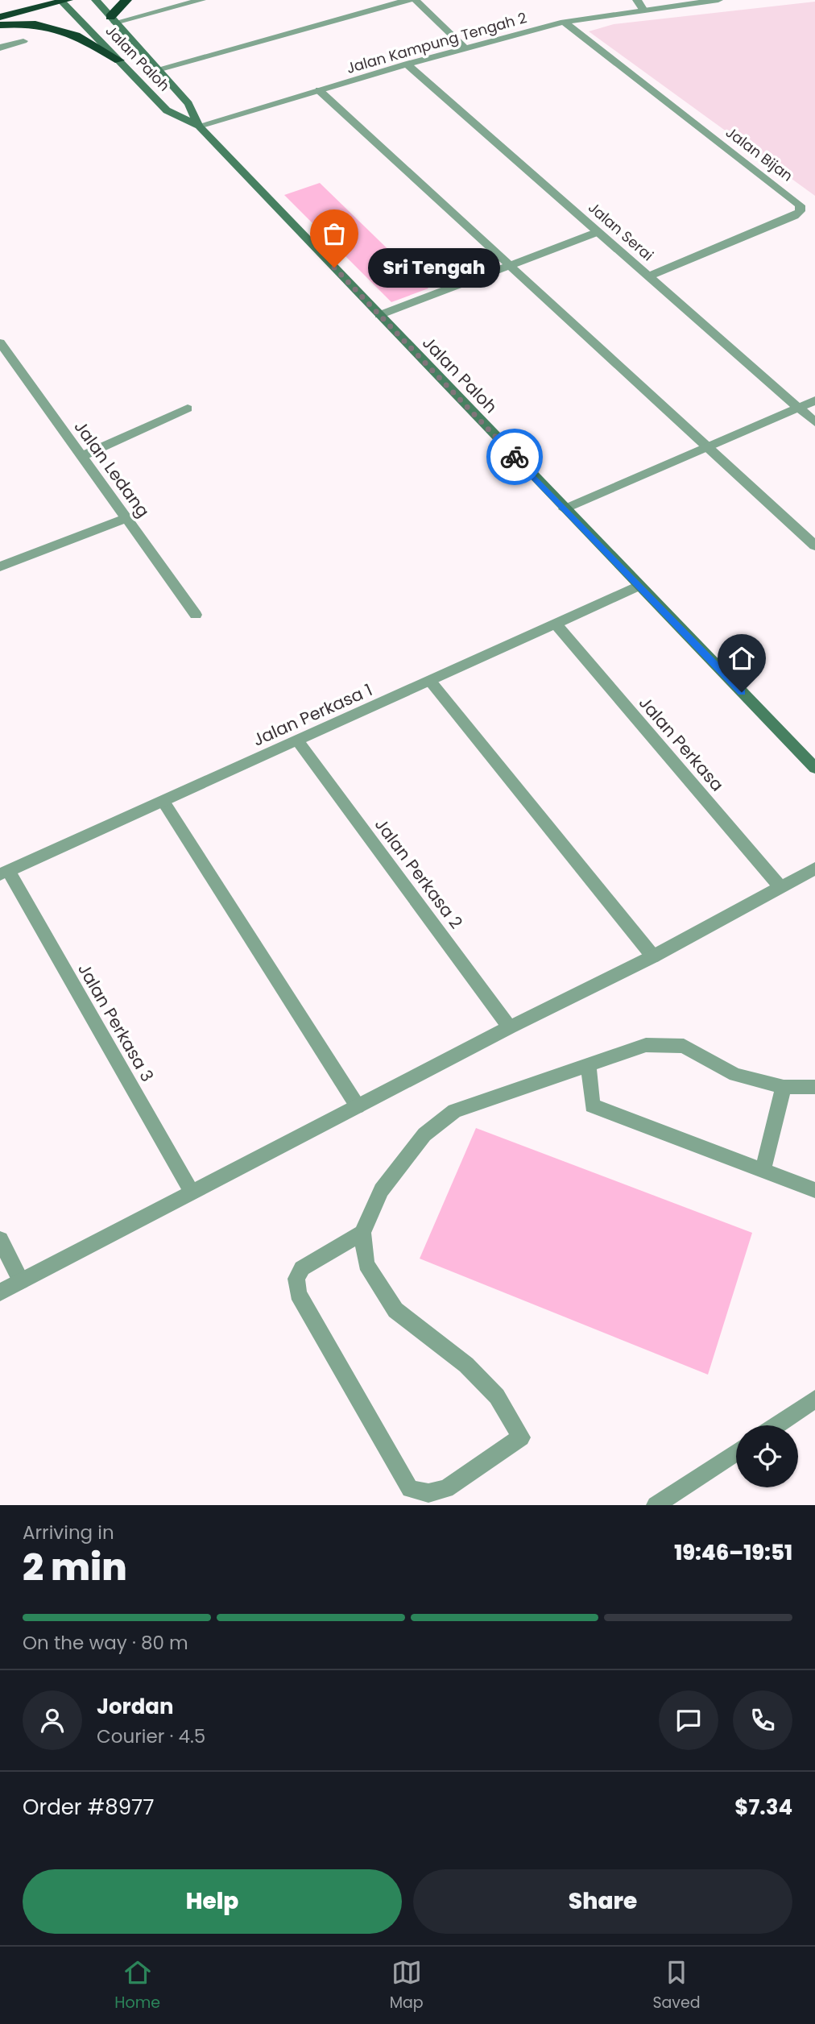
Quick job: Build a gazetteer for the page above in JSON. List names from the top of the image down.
{
  "streets": {
    "main road": ["Jalan Paloh"],
    "street": [
      "Jalan Kampung Tengah 2",
      "Jalan Bijan",
      "Jalan Serai",
      "Jalan Ledang",
      "Jalan Perkasa 1",
      "Jalan Perkasa",
      "Jalan Perkasa 2",
      "Jalan Perkasa 3"
    ]
  },
  "crossings": [
    ["Jalan Kampung Tengah 2", "Jalan Paloh"],
    ["Jalan Kampung Tengah 2", "Jalan Bijan"],
    ["Jalan Kampung Tengah 2", "Jalan Serai"],
    ["Jalan Paloh", "Jalan Perkasa 1"],
    ["Jalan Bijan", "Jalan Serai"],
    ["Jalan Perkasa 1", "Jalan Perkasa"],
    ["Jalan Perkasa 1", "Jalan Perkasa 2"],
    ["Jalan Perkasa 1", "Jalan Perkasa 3"]
  ],
  "places": ["Sri Tengah"],
  "page": {
    "bubble": "Sri Tengah",
    "heading": ["2 min", "Arriving in", "19:46–19:51"],
    "panel": [
      "Jordan",
      "Courier · 4.5",
      "Order #8977",
      "$7.34"
    ],
    "bar": "On the way · 80 m",
    "buttons": ["Help", "Share"],
    "tabs": ["Home", "Map", "Saved"]
  }
}
